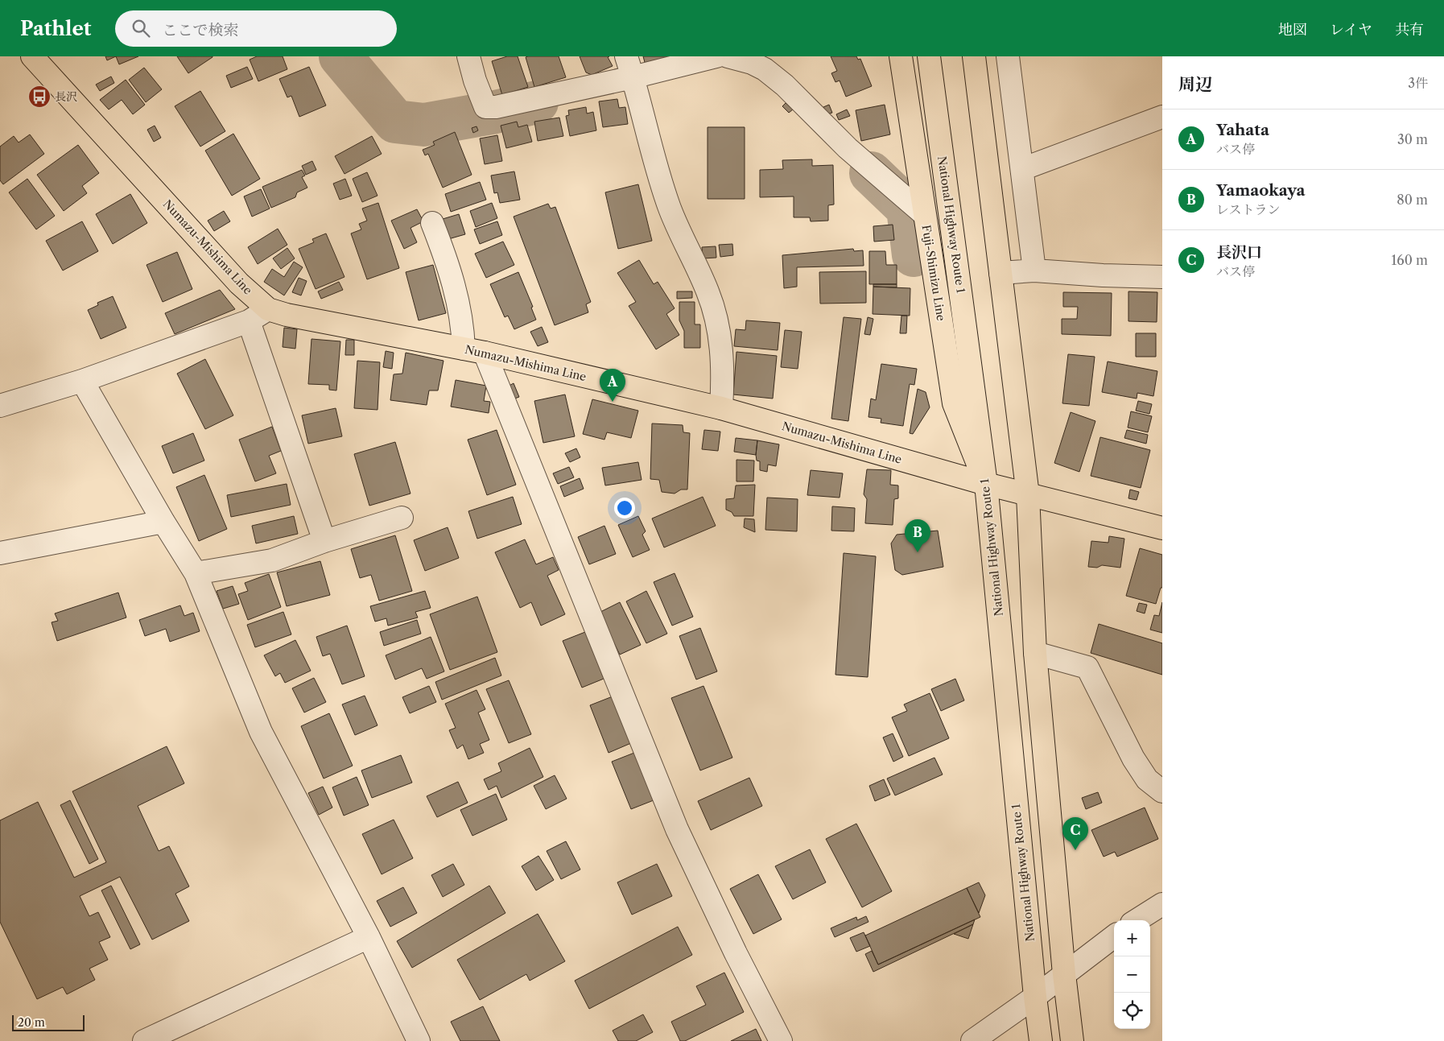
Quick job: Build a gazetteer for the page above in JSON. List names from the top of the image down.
{
  "streets": {
    "main road": ["National Highway Route 1", "Numazu-Mishima Line", "Fuji-Shimizu Line"]
  },
  "crossings": [
    ["National Highway Route 1", "Numazu-Mishima Line"],
    ["National Highway Route 1", "Fuji-Shimizu Line"],
    ["Numazu-Mishima Line", "Fuji-Shimizu Line"]
  ],
  "places": {
    "bus stop": ["長沢"]
  },
  "scale_bar": "20 m",
  "page": {
    "header": "Pathlet",
    "search": "ここで検索",
    "nav": ["地図", "レイヤ", "共有"],
    "heading": ["周辺", "3件"],
    "list": [
      {
        "mark": "A",
        "name": "Yahata",
        "note": "バス停",
        "value": "30 m"
      },
      {
        "mark": "B",
        "name": "Yamaokaya",
        "note": "レストラン",
        "value": "80 m"
      },
      {
        "mark": "C",
        "name": "長沢口",
        "note": "バス停",
        "value": "160 m"
      }
    ],
    "pins": ["A", "B", "C"],
    "map_buttons": ["+", "−"],
    "scale": "20 m"
  }
}
